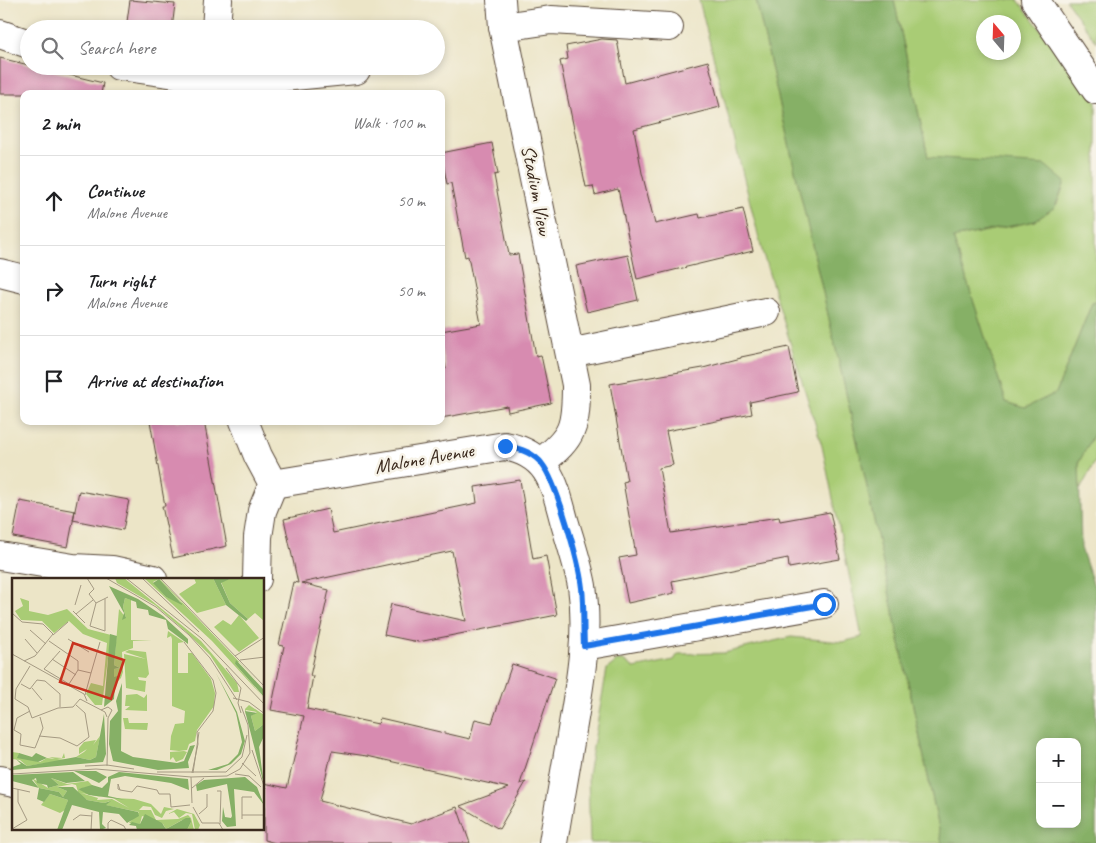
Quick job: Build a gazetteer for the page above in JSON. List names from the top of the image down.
{
  "streets": {
    "street": ["Stadium View", "Malone Avenue"]
  },
  "crossings": [
    ["Stadium View", "Malone Avenue"]
  ],
  "north": "top",
  "page": {
    "search": "Search here",
    "heading": ["2 min", "Walk · 100 m"],
    "list": [
      ["Continue", "Malone Avenue", "50 m"],
      ["Turn right", "Malone Avenue", "50 m"],
      "Arrive at destination"
    ],
    "map_buttons": ["+", "−"]
  }
}
